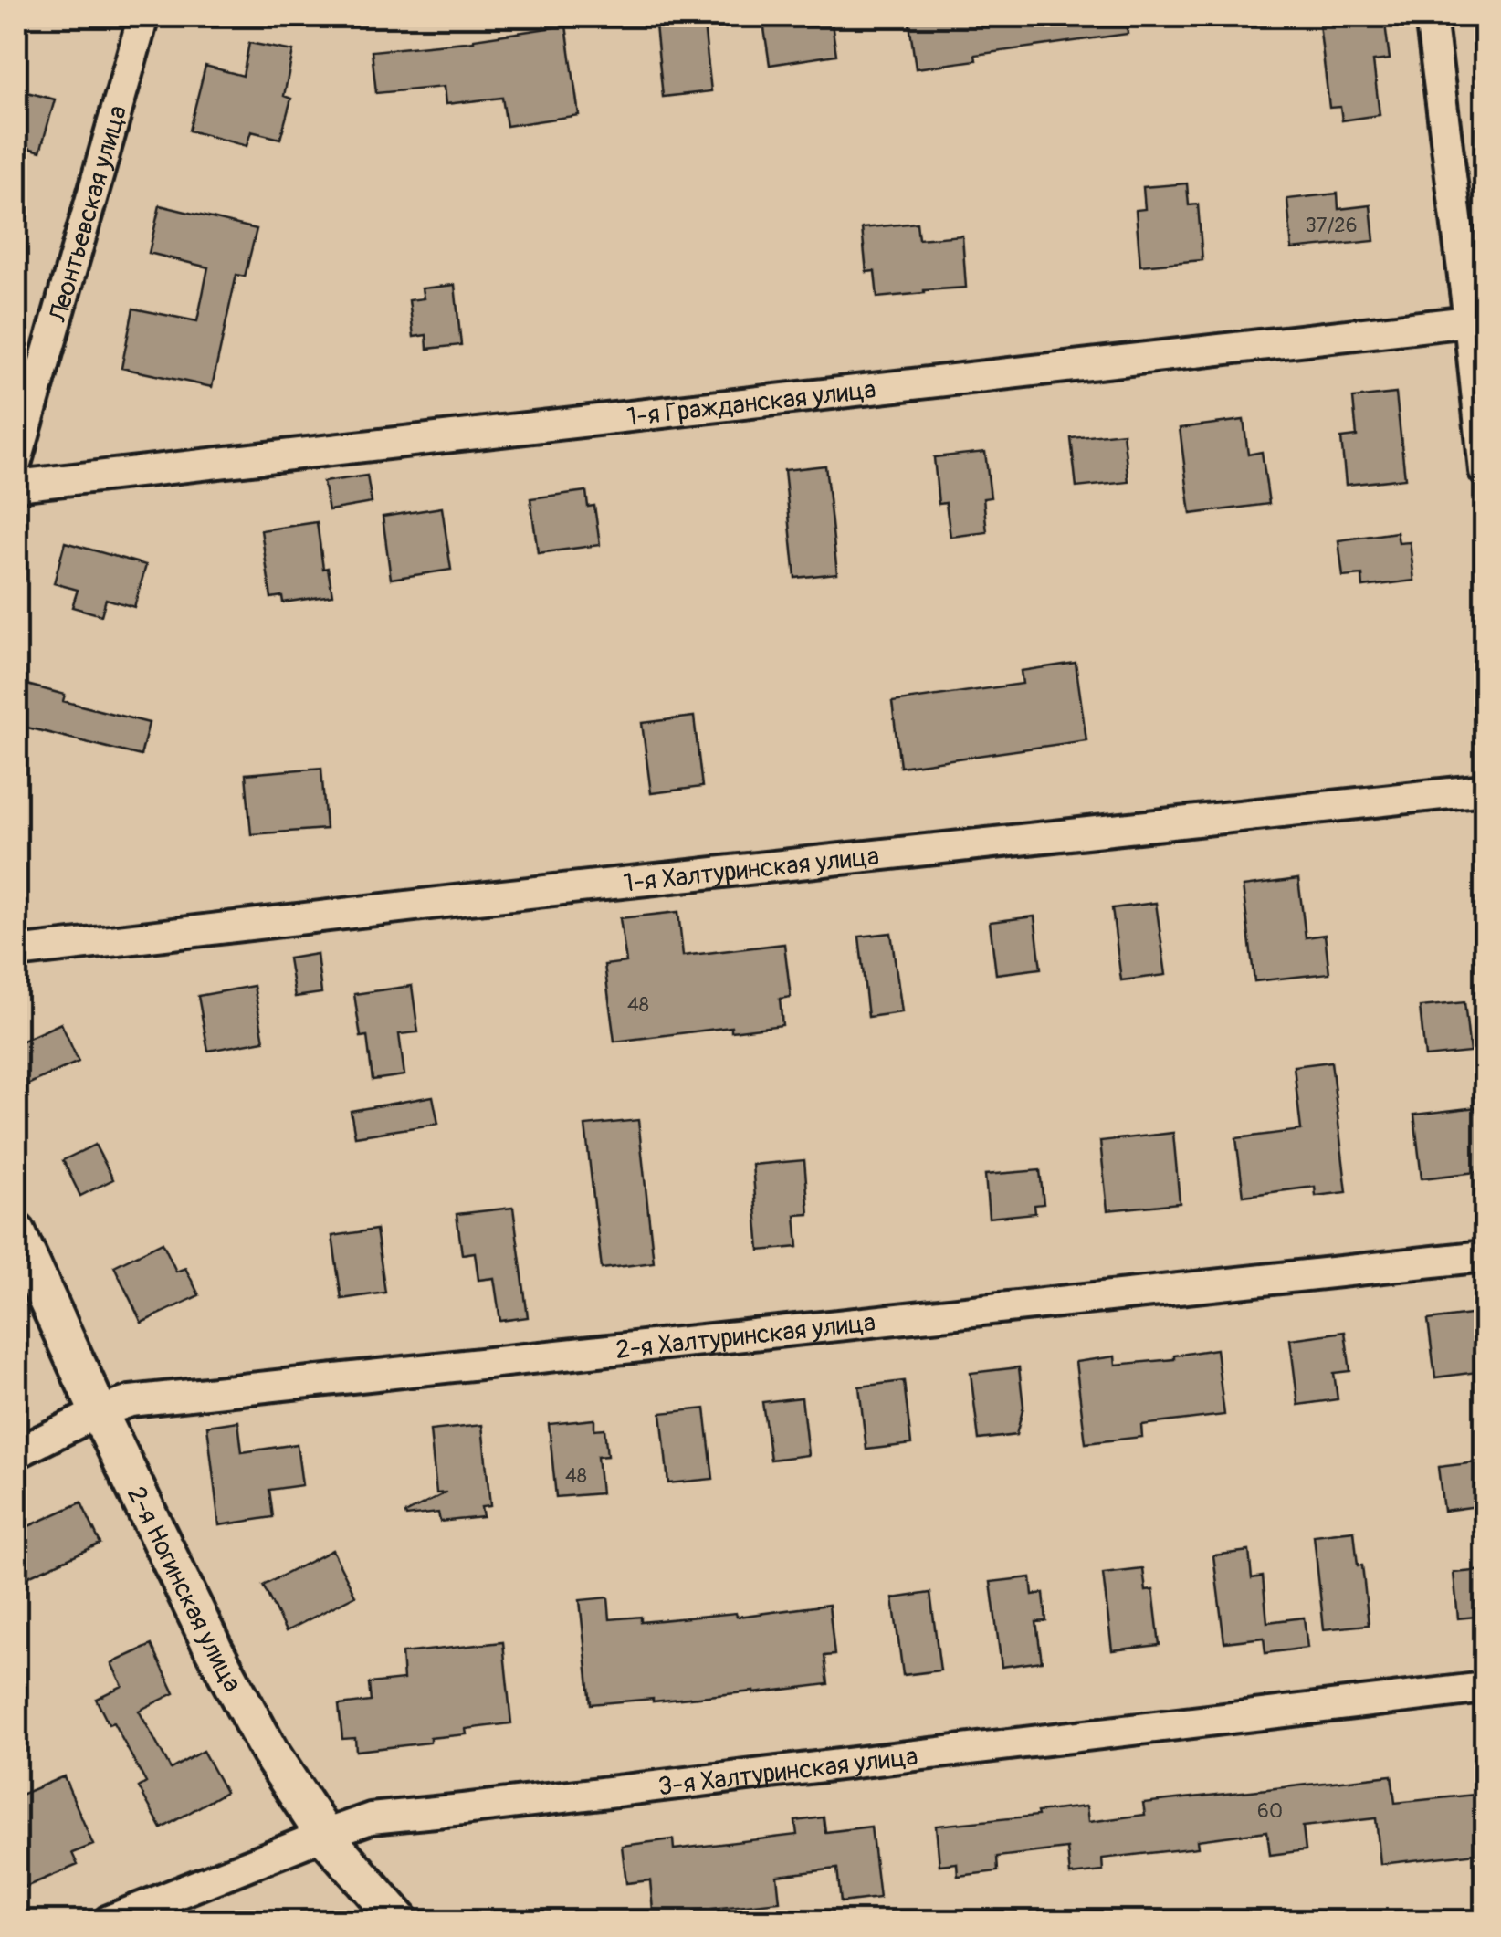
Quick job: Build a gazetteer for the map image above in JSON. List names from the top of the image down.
{
  "streets": {
    "street": [
      "Леонтьевская улица",
      "1-я Гражданская улица",
      "1-я Халтуринская улица",
      "2-я Халтуринская улица",
      "2-я Ногинская улица",
      "3-я Халтуринская улица"
    ]
  },
  "crossings": [
    ["2-я Халтуринская улица", "2-я Ногинская улица"],
    ["2-я Ногинская улица", "3-я Халтуринская улица"]
  ],
  "house_numbers": [
    "37/26",
    "48",
    "48",
    "60"
  ]
}
